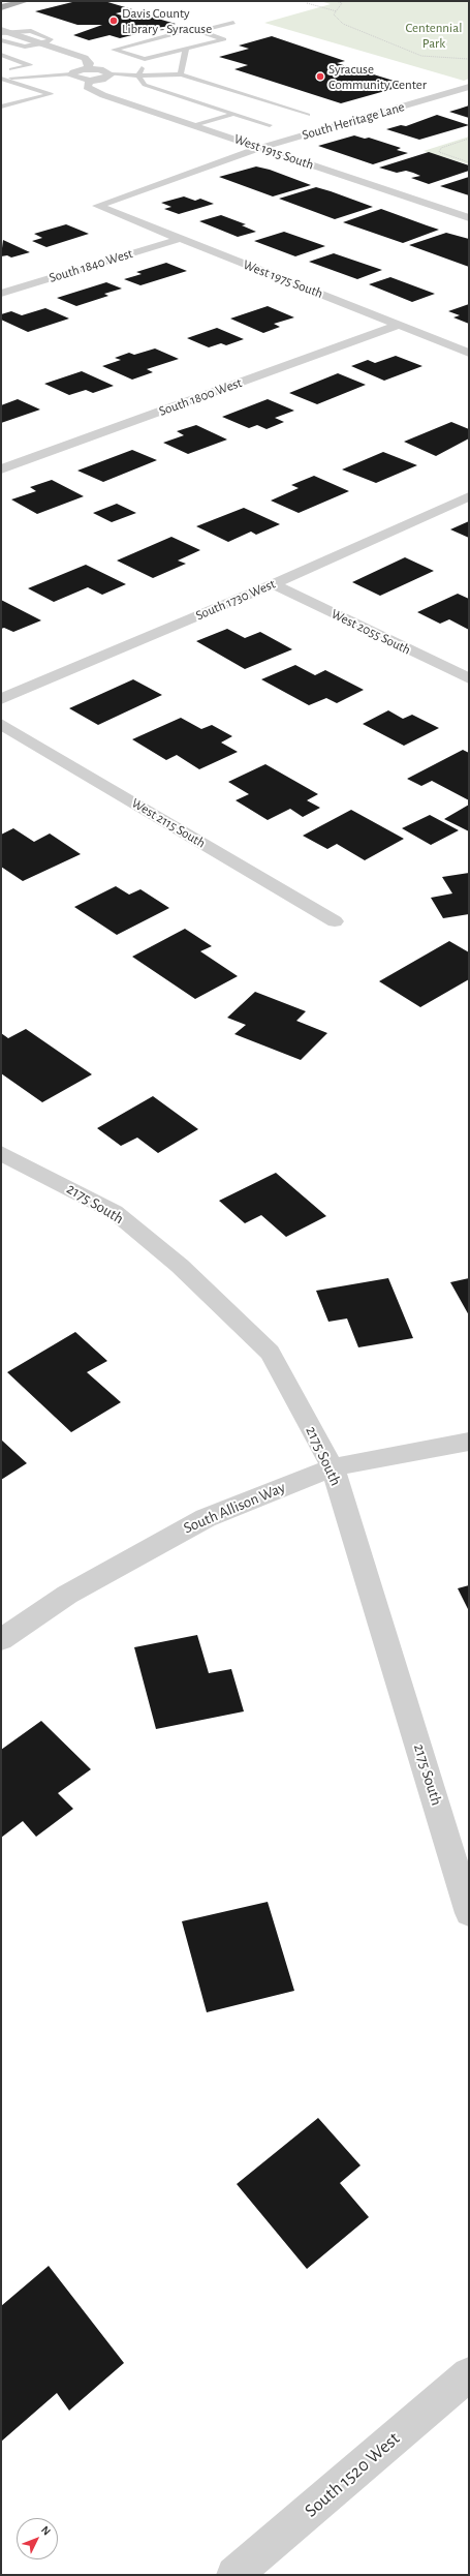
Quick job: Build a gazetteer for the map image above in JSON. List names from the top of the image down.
{
  "streets": {
    "street": [
      "South Heritage Lane",
      "West 1915 South",
      "South 1840 West",
      "West 1975 South",
      "South 1800 West",
      "South 1730 West",
      "West 2055 South",
      "West 2115 South",
      "2175 South",
      "South Allison Way",
      "South 1520 West"
    ]
  },
  "crossings": [
    ["South Heritage Lane", "West 1915 South"],
    ["South Heritage Lane", "West 1975 South"],
    ["South 1840 West", "West 1975 South"],
    ["West 1975 South", "South 1800 West"],
    ["South 1730 West", "West 2055 South"],
    ["2175 South", "South Allison Way"]
  ],
  "parks": ["Centennial Park"],
  "places": ["Davis County Library - Syracuse", "Syracuse Community Center"],
  "north": "top right"
}
